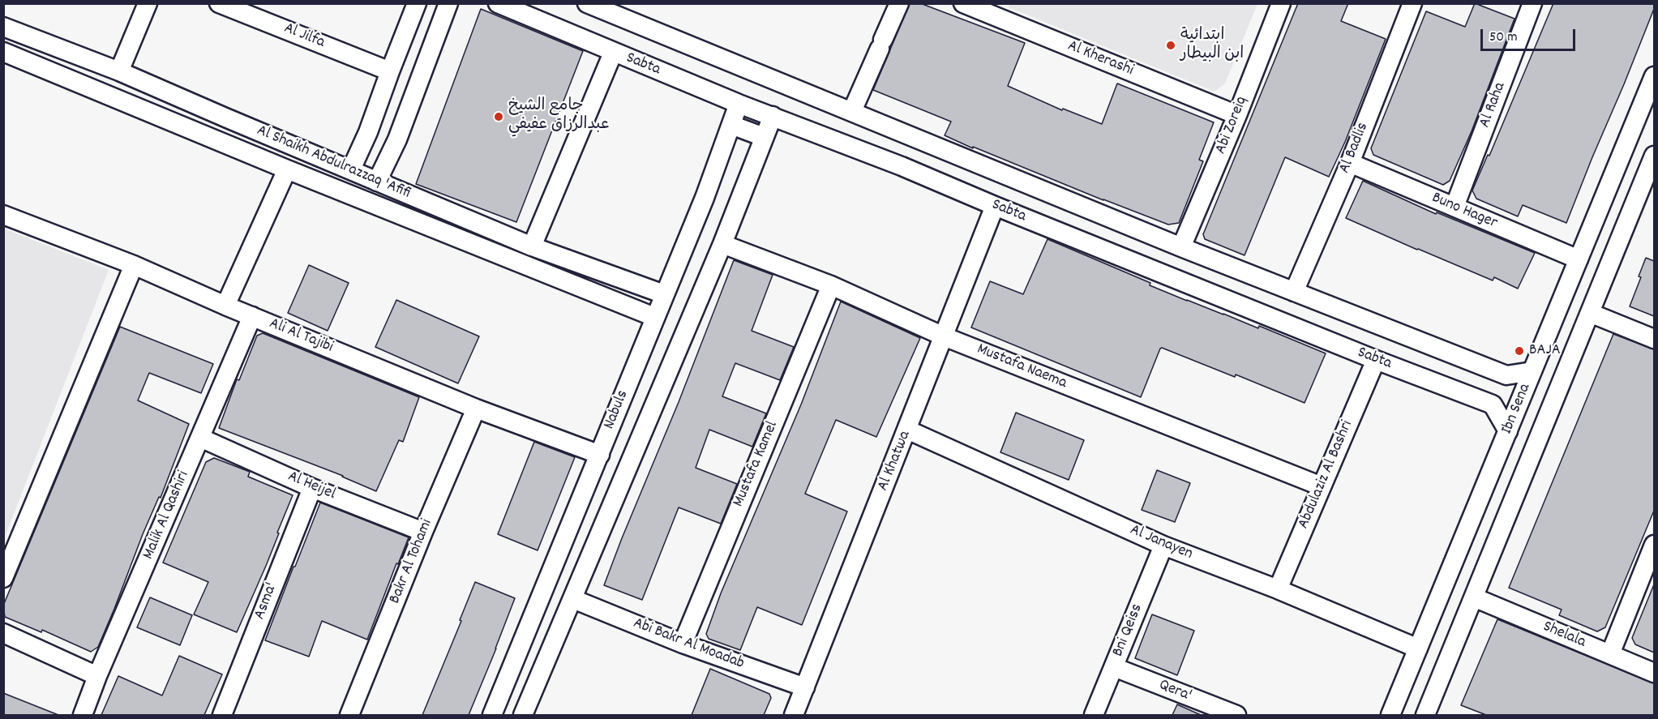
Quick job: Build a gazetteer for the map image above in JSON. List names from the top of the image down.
{
  "streets": {
    "street": [
      "Al Jilfa",
      "Al Kherashi",
      "Sabta",
      "Al Raha",
      "Abi Zoreiq",
      "Al Badlis",
      "Al Shaikh Abdulrazzaq 'Afifi",
      "Buno Hager",
      "Ali Al Tajibi",
      "Mustafa Naema",
      "Ibn Sena",
      "Nabuls",
      "Al Khatwa",
      "Mustafa Kamel",
      "Abdulaziz Al Bashri",
      "Al Heijel",
      "Malik Al Qashiri",
      "Al Janayen",
      "Bakr Al Tohami",
      "Asma'",
      "Bni Qeiss",
      "Shelala",
      "Abi Bakr Al Moadab",
      "Qera'"
    ]
  },
  "crossings": [
    ["Al Kherashi", "Abi Zoreiq"],
    ["Sabta", "Abi Zoreiq"],
    ["Sabta", "Al Badlis"],
    ["Sabta", "Nabuls"],
    ["Sabta", "Al Khatwa"],
    ["Sabta", "Abdulaziz Al Bashri"],
    ["Al Raha", "Buno Hager"],
    ["Al Badlis", "Buno Hager"],
    ["Al Shaikh Abdulrazzaq 'Afifi", "Nabuls"],
    ["Buno Hager", "Ibn Sena"],
    ["Ali Al Tajibi", "Nabuls"],
    ["Ali Al Tajibi", "Malik Al Qashiri"],
    ["Ali Al Tajibi", "Bakr Al Tohami"],
    ["Mustafa Naema", "Nabuls"],
    ["Mustafa Naema", "Al Khatwa"],
    ["Mustafa Naema", "Mustafa Kamel"],
    ["Mustafa Naema", "Abdulaziz Al Bashri"],
    ["Ibn Sena", "Al Janayen"],
    ["Ibn Sena", "Shelala"],
    ["Nabuls", "Abi Bakr Al Moadab"],
    ["Al Khatwa", "Al Janayen"],
    ["Al Khatwa", "Abi Bakr Al Moadab"],
    ["Mustafa Kamel", "Abi Bakr Al Moadab"],
    ["Abdulaziz Al Bashri", "Al Janayen"],
    ["Al Heijel", "Malik Al Qashiri"],
    ["Al Heijel", "Bakr Al Tohami"],
    ["Al Heijel", "Asma'"],
    ["Al Janayen", "Bni Qeiss"],
    ["Bni Qeiss", "Qera'"]
  ],
  "places": ["ابتدائية ابن البيطار", "جامع الشيخ عبدالرزاق عفيفي", "BAJA"],
  "scale_bar": "50 m"
}
